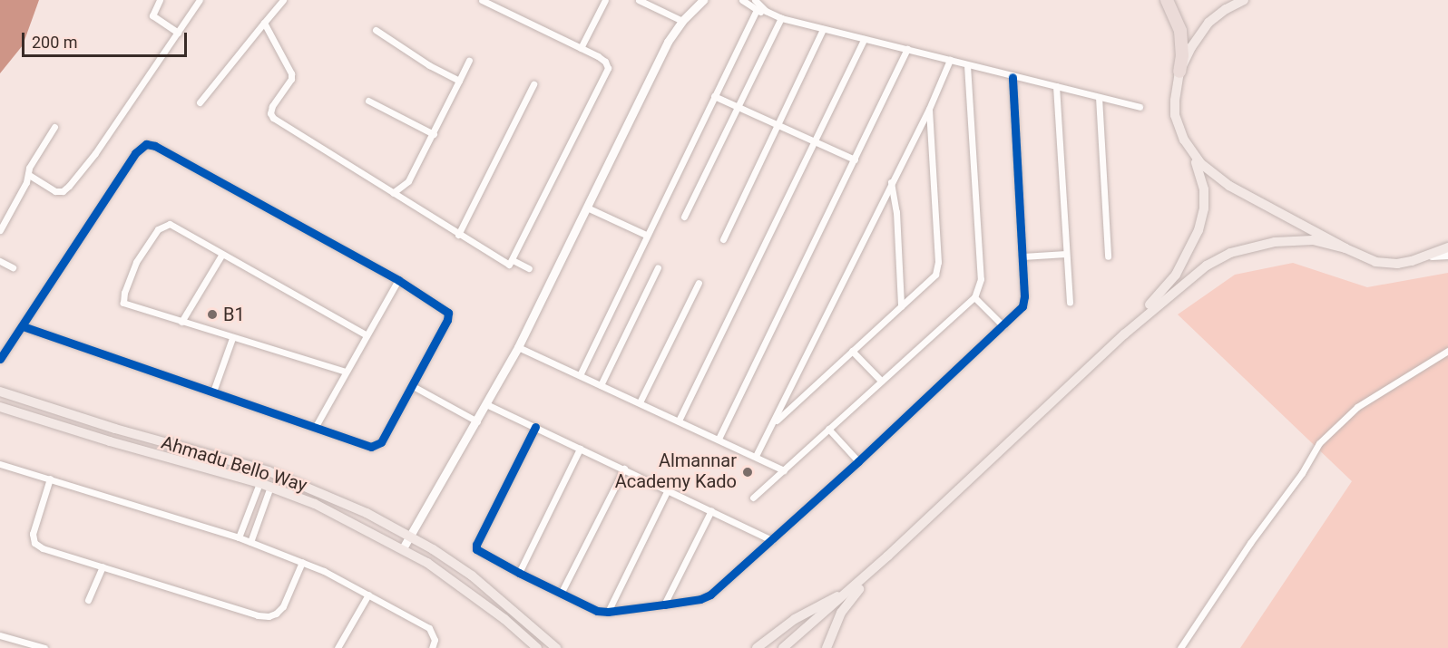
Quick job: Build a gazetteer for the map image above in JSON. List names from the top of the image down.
{
  "streets": {
    "main road": ["Ahmadu Bello Way"]
  },
  "places": ["B1", "Almannar Academy Kado"],
  "scale_bar": "200 m"
}
